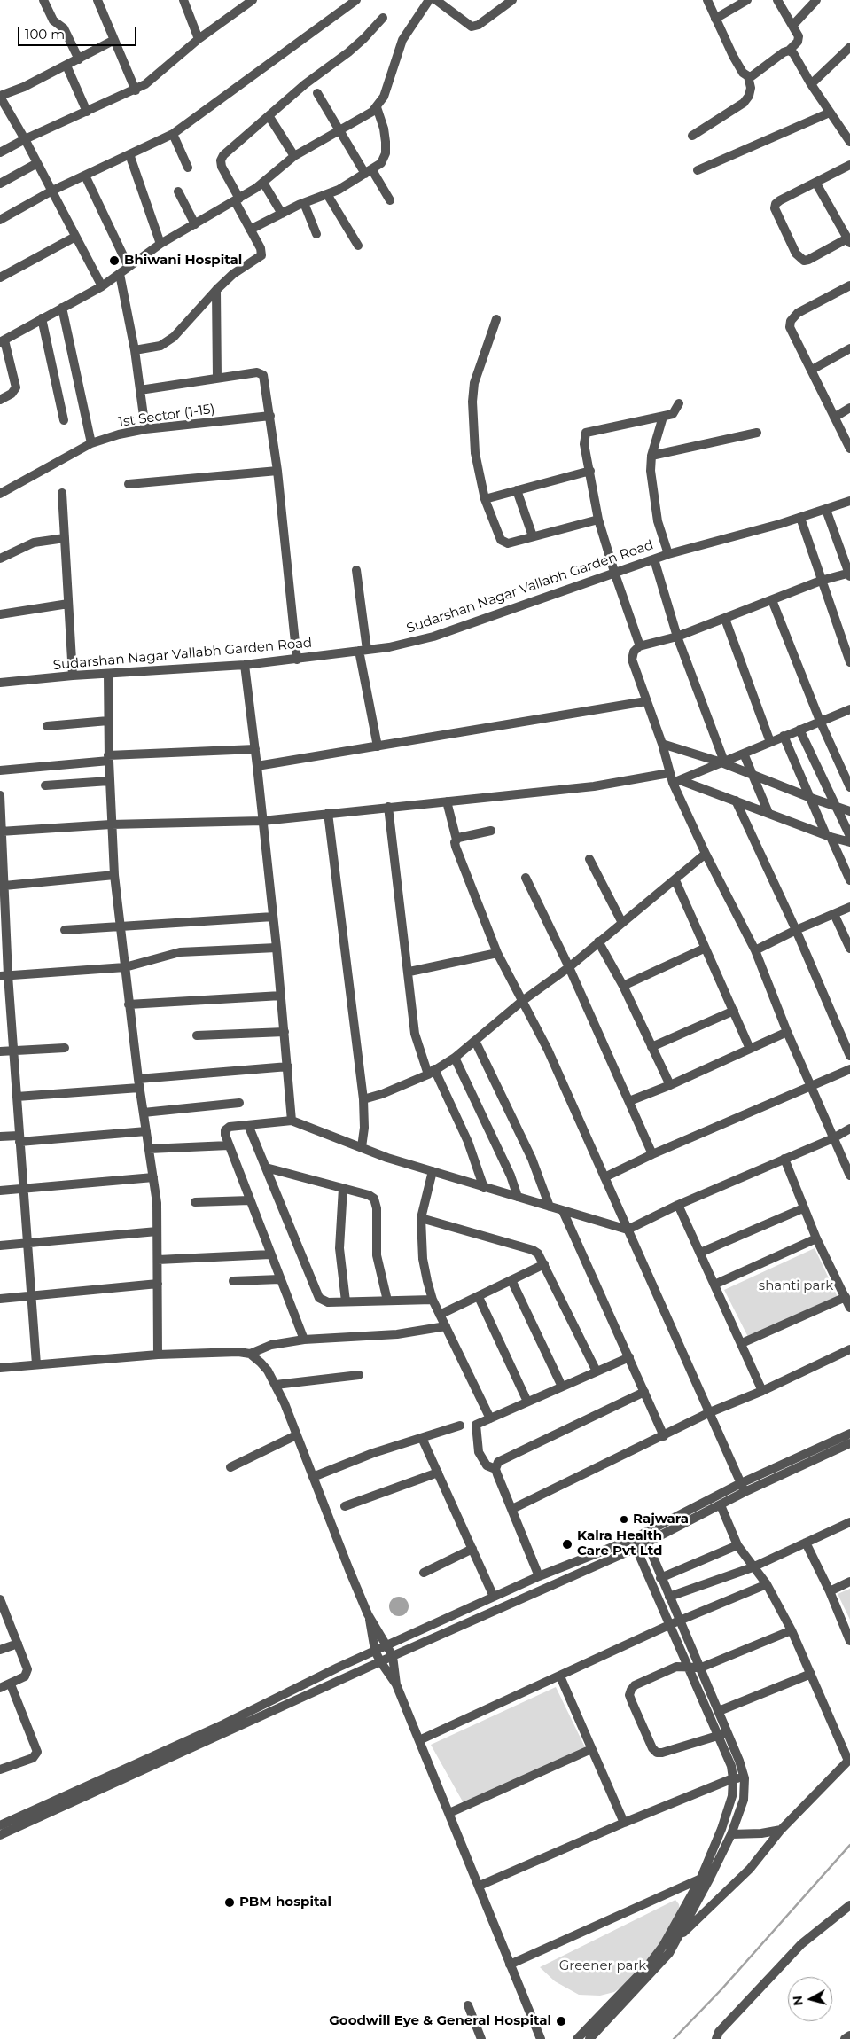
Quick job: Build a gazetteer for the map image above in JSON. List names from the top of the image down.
{
  "streets": {
    "street": ["1st Sector (1-15)", "Sudarshan Nagar Vallabh Garden Road"]
  },
  "parks": ["shanti park", "Greener park"],
  "places": [
    "Bhiwani Hospital",
    "Rajwara",
    "Kalra Health Care Pvt Ltd",
    "PBM hospital",
    "Goodwill Eye & General Hospital"
  ],
  "scale_bar": "100 m",
  "north": "left"
}
